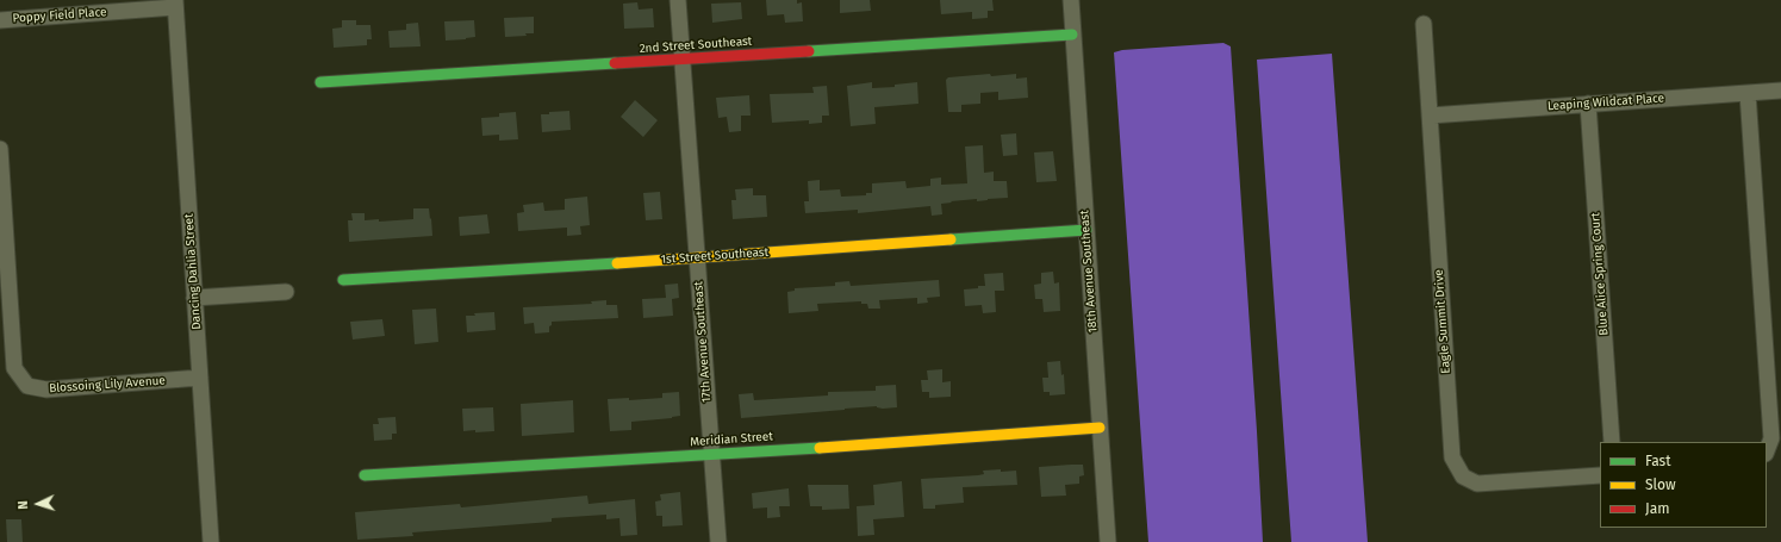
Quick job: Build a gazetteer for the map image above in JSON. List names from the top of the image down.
{
  "streets": {
    "street": [
      "Poppy Field Place",
      "2nd Street Southeast",
      "Leaping Wildcat Place",
      "1st Street Southeast",
      "Dancing Dahlia Street",
      "18th Avenue Southeast",
      "Blue Alice Spring Court",
      "Eagle Summit Drive",
      "17th Avenue Southeast",
      "Blossoing Lily Avenue",
      "Meridian Street"
    ]
  },
  "crossings": [
    ["Poppy Field Place", "Dancing Dahlia Street"],
    ["2nd Street Southeast", "18th Avenue Southeast"],
    ["2nd Street Southeast", "17th Avenue Southeast"],
    ["Leaping Wildcat Place", "Blue Alice Spring Court"],
    ["Leaping Wildcat Place", "Eagle Summit Drive"],
    ["1st Street Southeast", "18th Avenue Southeast"],
    ["1st Street Southeast", "17th Avenue Southeast"],
    ["Dancing Dahlia Street", "Blossoing Lily Avenue"],
    ["18th Avenue Southeast", "Meridian Street"],
    ["17th Avenue Southeast", "Meridian Street"]
  ],
  "legend": ["Fast", "Slow", "Jam"],
  "north": "left"
}
